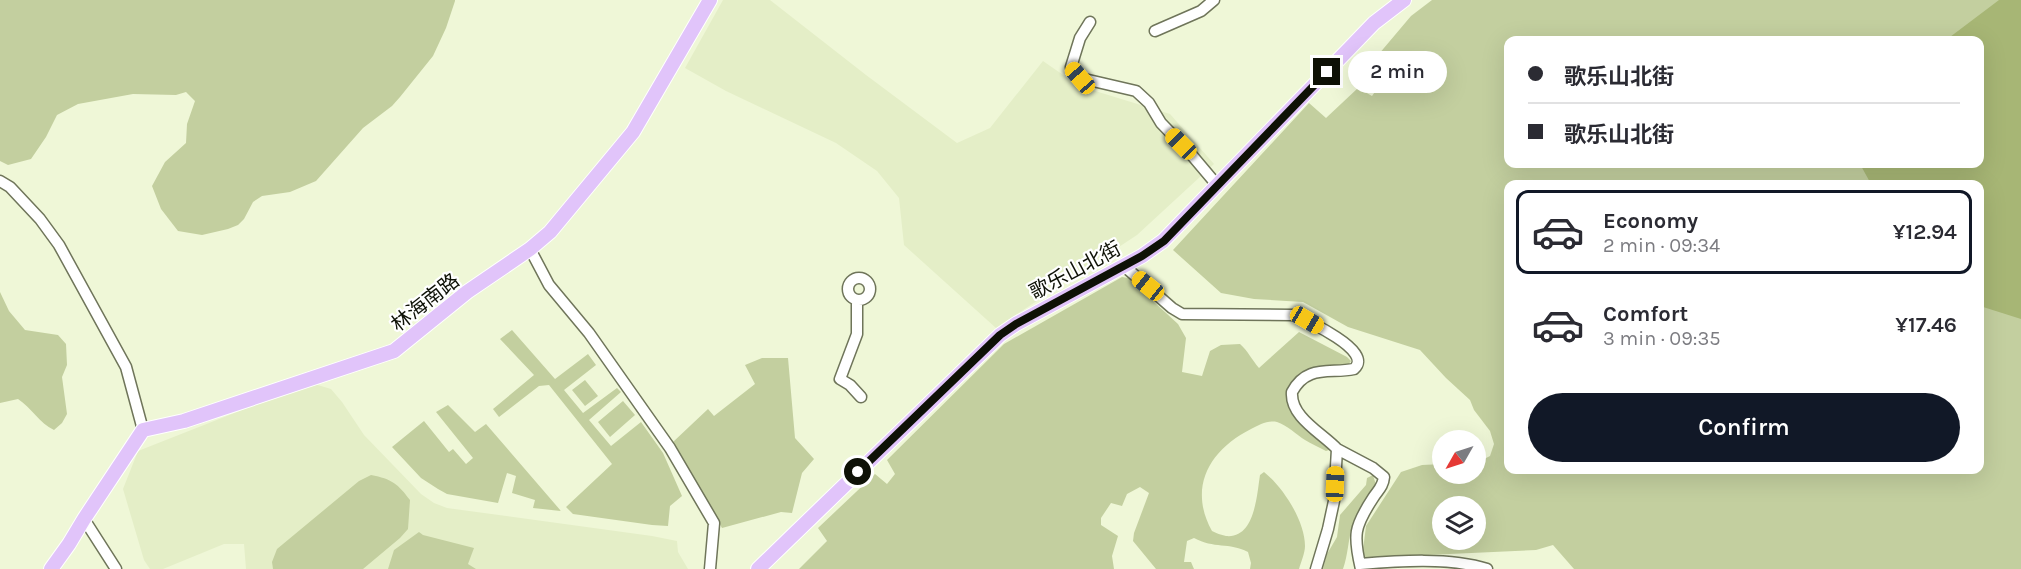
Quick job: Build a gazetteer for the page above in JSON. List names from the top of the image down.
{
  "streets": {
    "main road": ["歌乐山北街", "林海南路"]
  },
  "north": "bottom left",
  "page": {
    "banner": ["歌乐山北街", "歌乐山北街"],
    "bubble": "2 min",
    "list": [
      {
        "name": "Economy",
        "note": "2 min · 09:34",
        "value": "¥12.94"
      },
      {
        "name": "Comfort",
        "note": "3 min · 09:35",
        "value": "¥17.46"
      }
    ],
    "buttons": "Confirm"
  }
}
